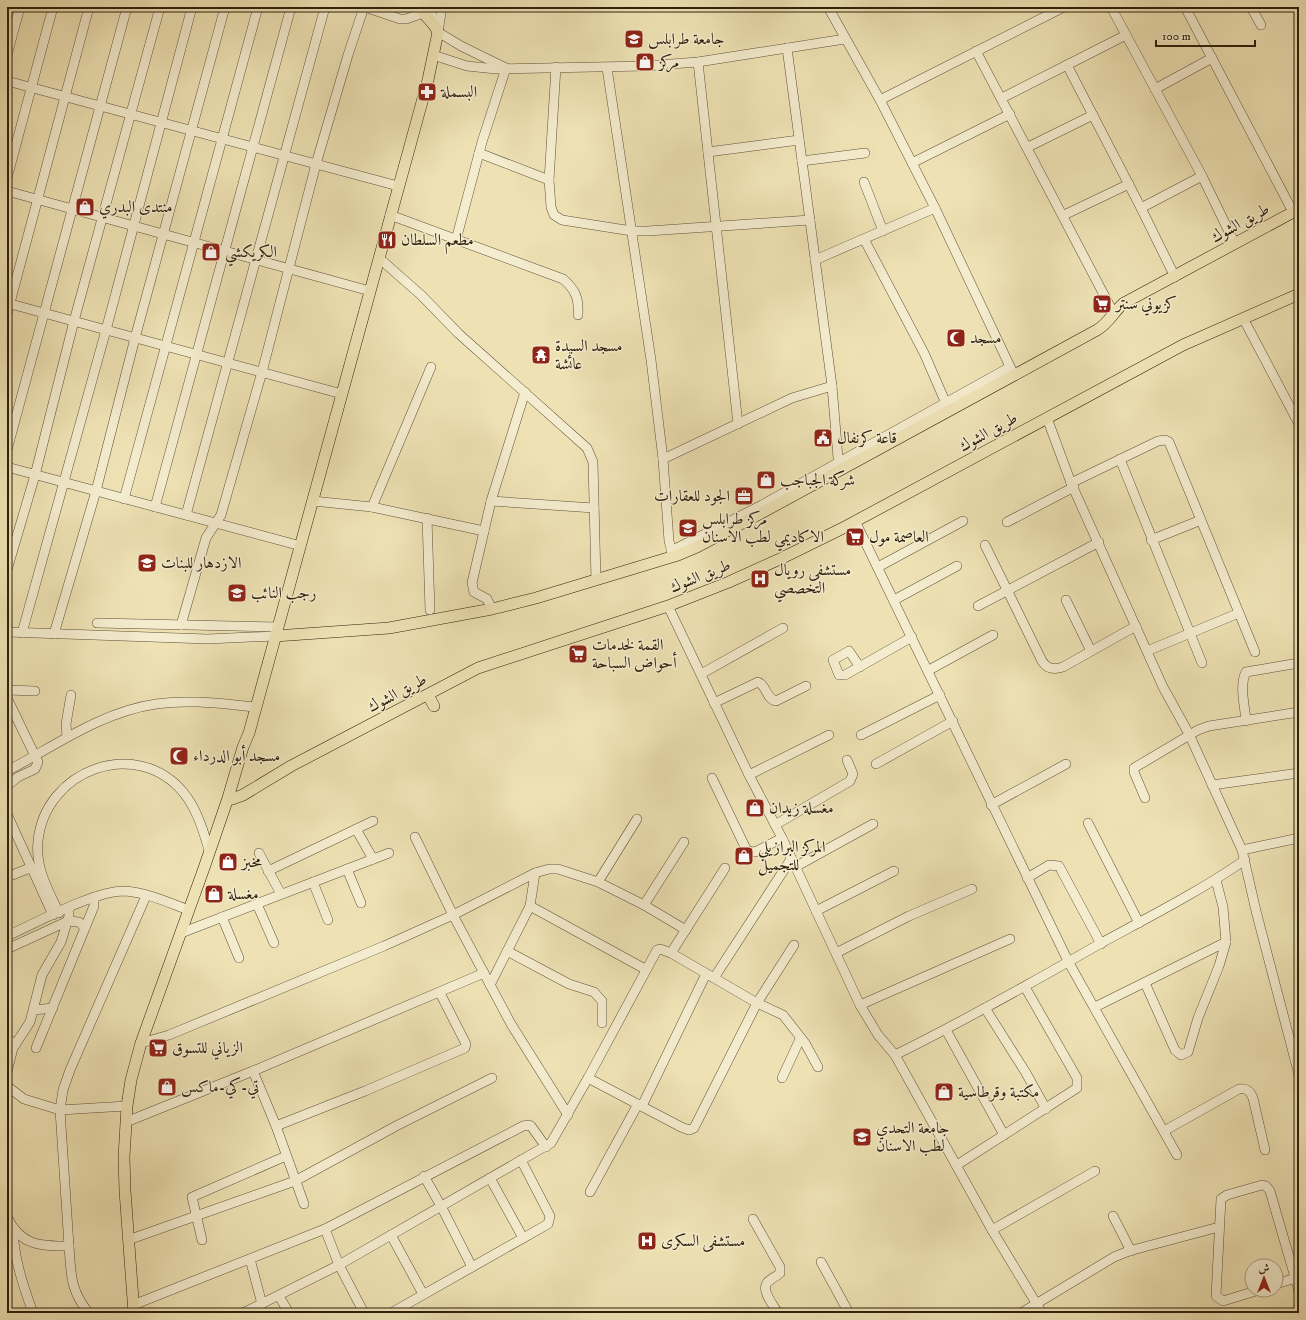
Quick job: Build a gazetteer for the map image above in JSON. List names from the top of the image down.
{
  "streets": {
    "main road": ["طريق الشوك"]
  },
  "places": {
    "school or university": [
      "جامعة طرابلس",
      "مركز طرابلس الاكاديمي لطب الاسنان",
      "الازدهار للبنات",
      "رجب النائب",
      "جامعة التحدي لطب الاسنان"
    ],
    "shop": [
      "مركز",
      "منتدى البدري",
      "الكريكشي",
      "شركة الجباجب",
      "مغسلة زيدان",
      "المركز البرازيلي للتجميل",
      "مخبز",
      "مغسلة",
      "تي-كي-ماكس",
      "مكتبة وقرطاسية"
    ],
    "pharmacy": ["البسملة"],
    "restaurant": ["مطعم السلطان"],
    "supermarket": [
      "كزيوني سنتر",
      "العاصمة مول",
      "القمة لخدمات أحواض السباحة",
      "الزياني للتسوق"
    ],
    "mosque": ["مسجد", "مسجد أبو الدرداء"],
    "temple": ["مسجد السيدة عائشة"],
    "public building": ["قاعة كرنفال"],
    "office": ["الجود للعقارات"],
    "hospital": ["مستشفى رويال التخصصي", "مستشفى السكرى"]
  },
  "scale_bar": "100 m",
  "north": "top"
}
